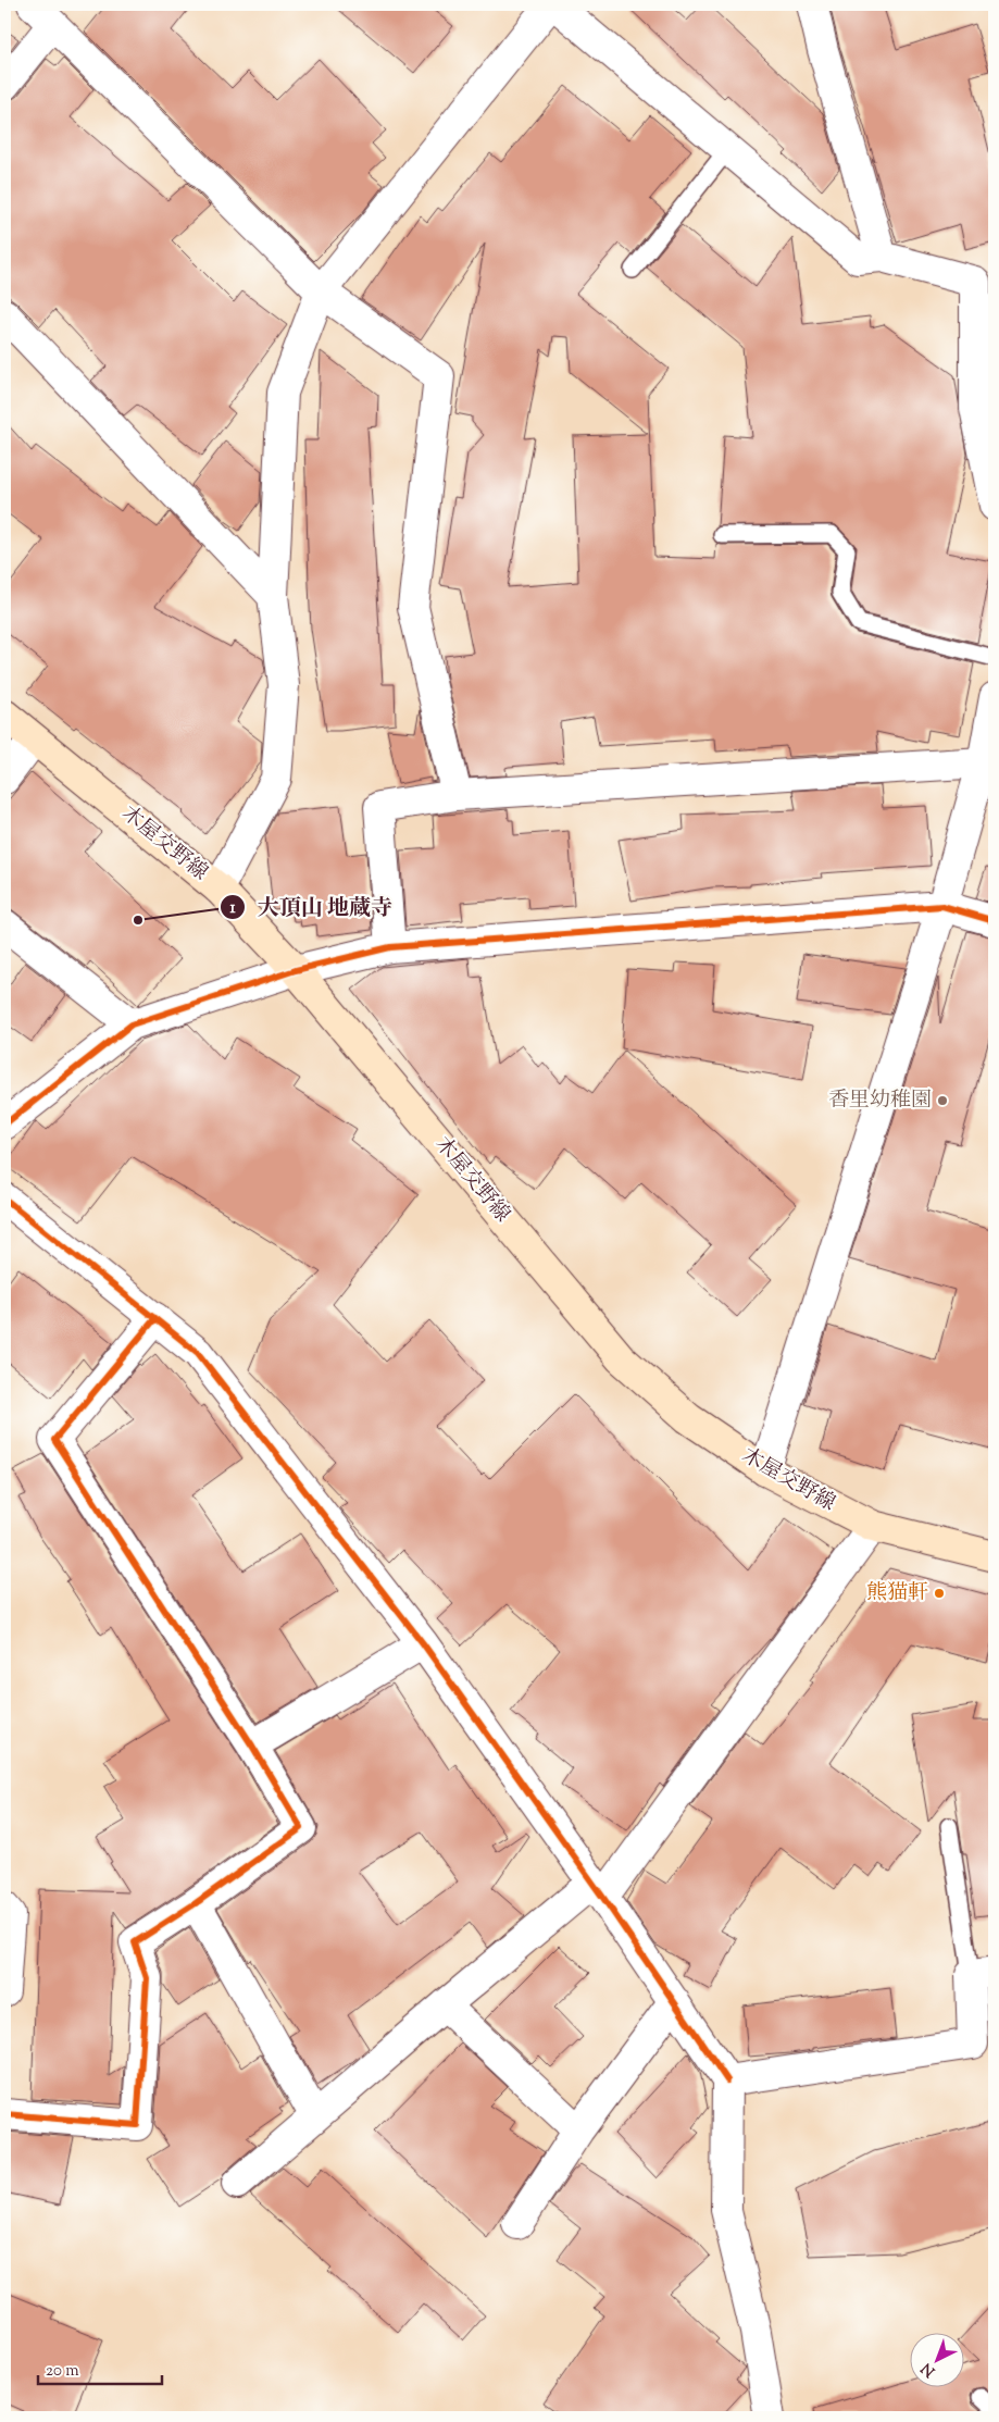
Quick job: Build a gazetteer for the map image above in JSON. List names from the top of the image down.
{
  "streets": {
    "main road": ["木屋交野線"]
  },
  "places": ["大頂山 地蔵寺", "香里幼稚園", "熊猫軒"],
  "scale_bar": "20 m",
  "north": "bottom left"
}
